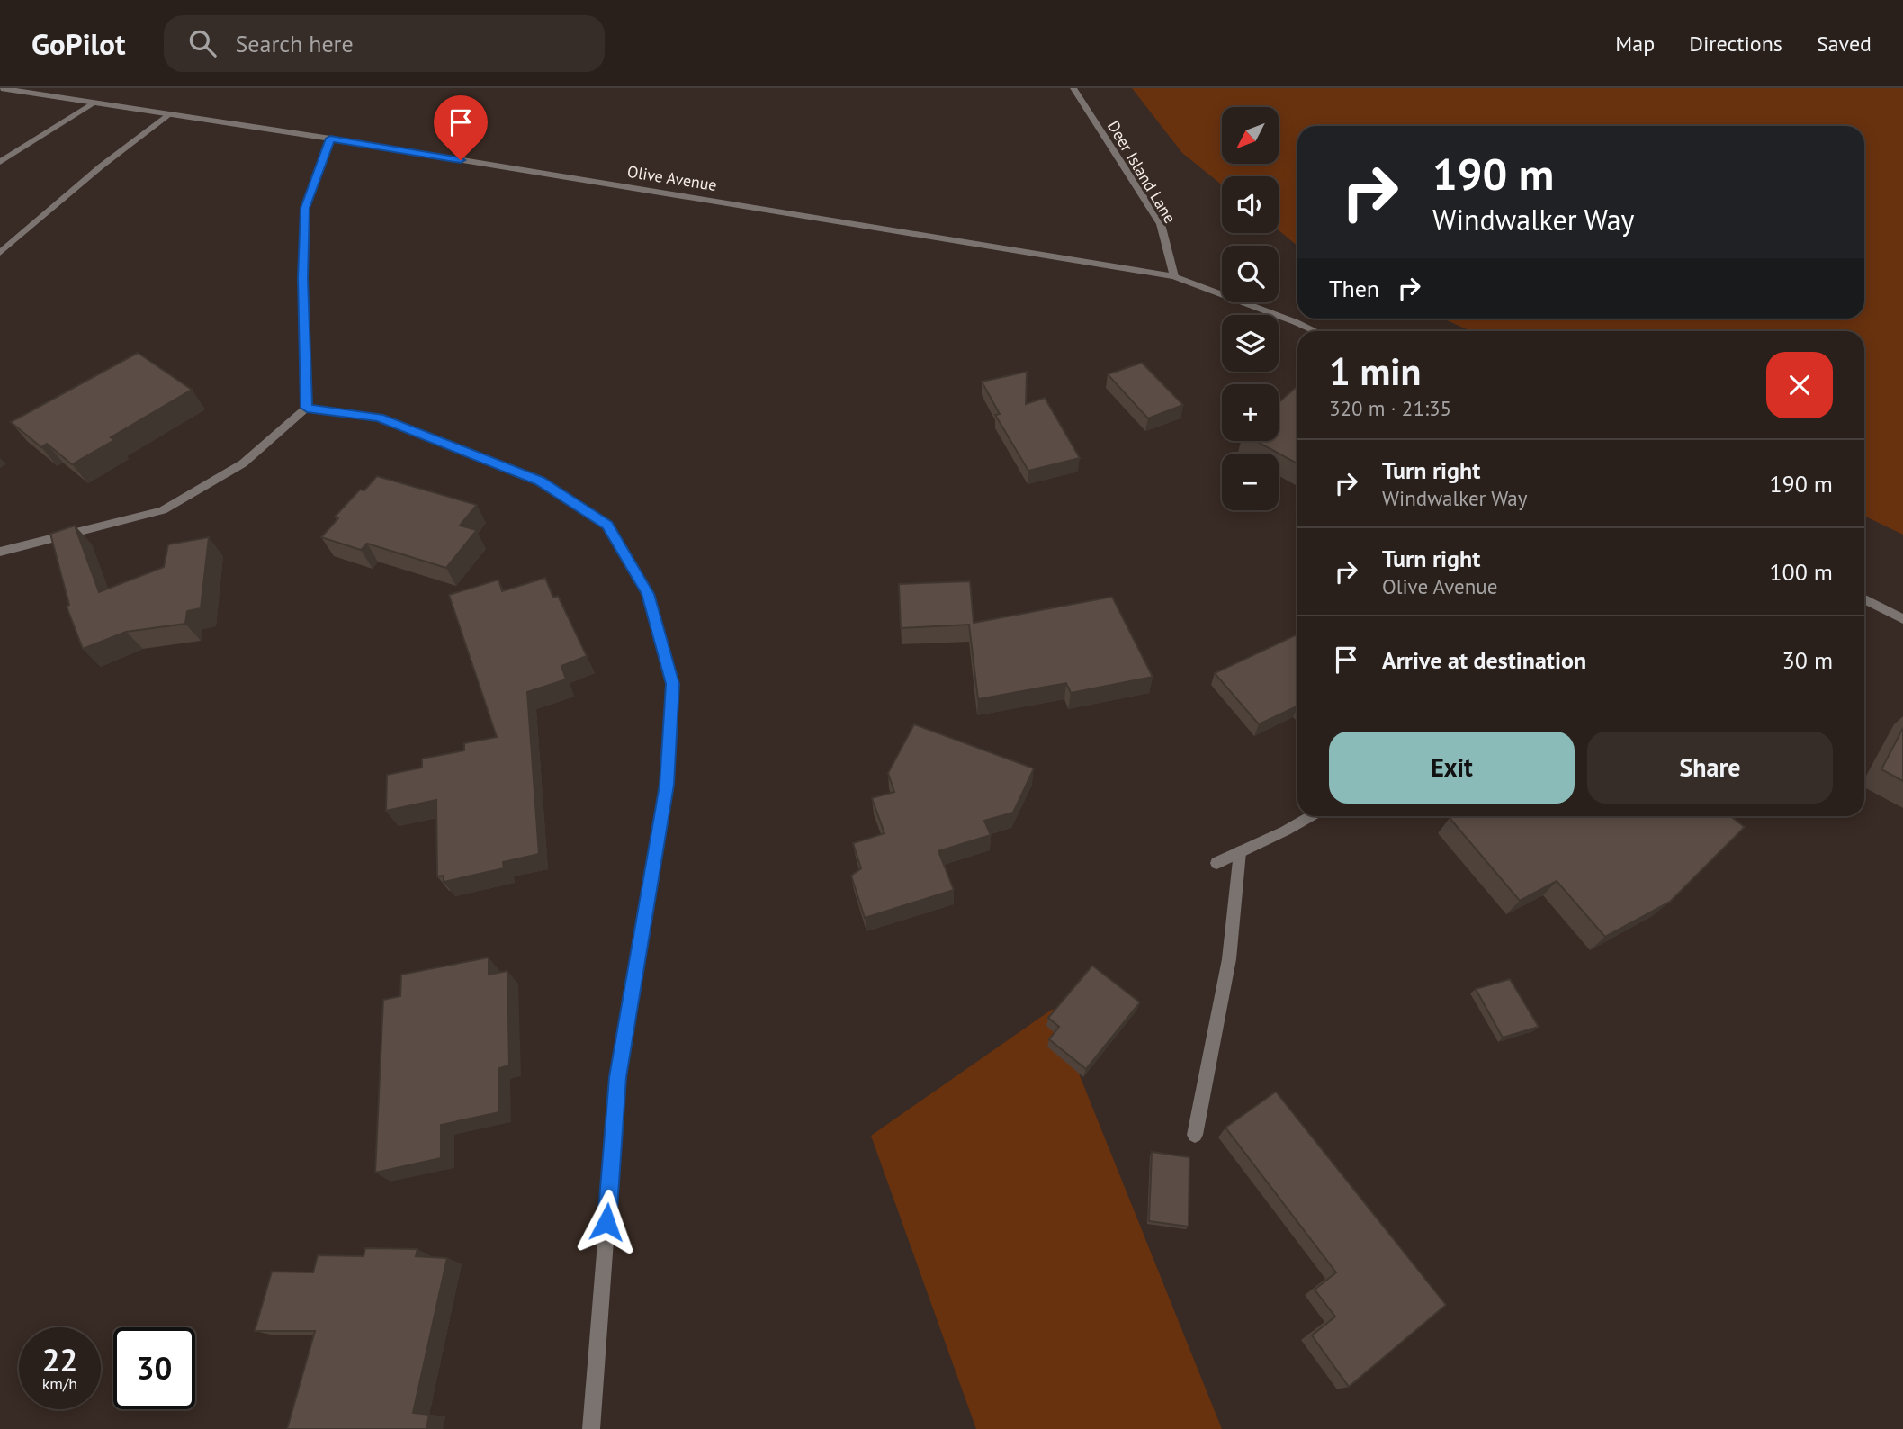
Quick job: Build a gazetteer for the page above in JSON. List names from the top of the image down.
{
  "streets": {
    "street": ["Deer Island Lane", "Olive Avenue"]
  },
  "crossings": [
    ["Deer Island Lane", "Olive Avenue"]
  ],
  "north": "bottom left",
  "page": {
    "header": "GoPilot",
    "search": "Search here",
    "nav": ["Map", "Directions", "Saved"],
    "map_buttons": ["+", "−"],
    "turn": ["190 m", "Windwalker Way"],
    "then": "Then",
    "heading": ["1 min", "320 m · 21:35"],
    "list": [
      {
        "name": "Turn right",
        "note": "Windwalker Way",
        "value": "190 m"
      },
      {
        "name": "Turn right",
        "note": "Olive Avenue",
        "value": "100 m"
      },
      {
        "name": "Arrive at destination",
        "value": "30 m"
      }
    ],
    "buttons": ["Exit", "Share"],
    "speed": "22 km/h",
    "limit": "30"
  }
}
